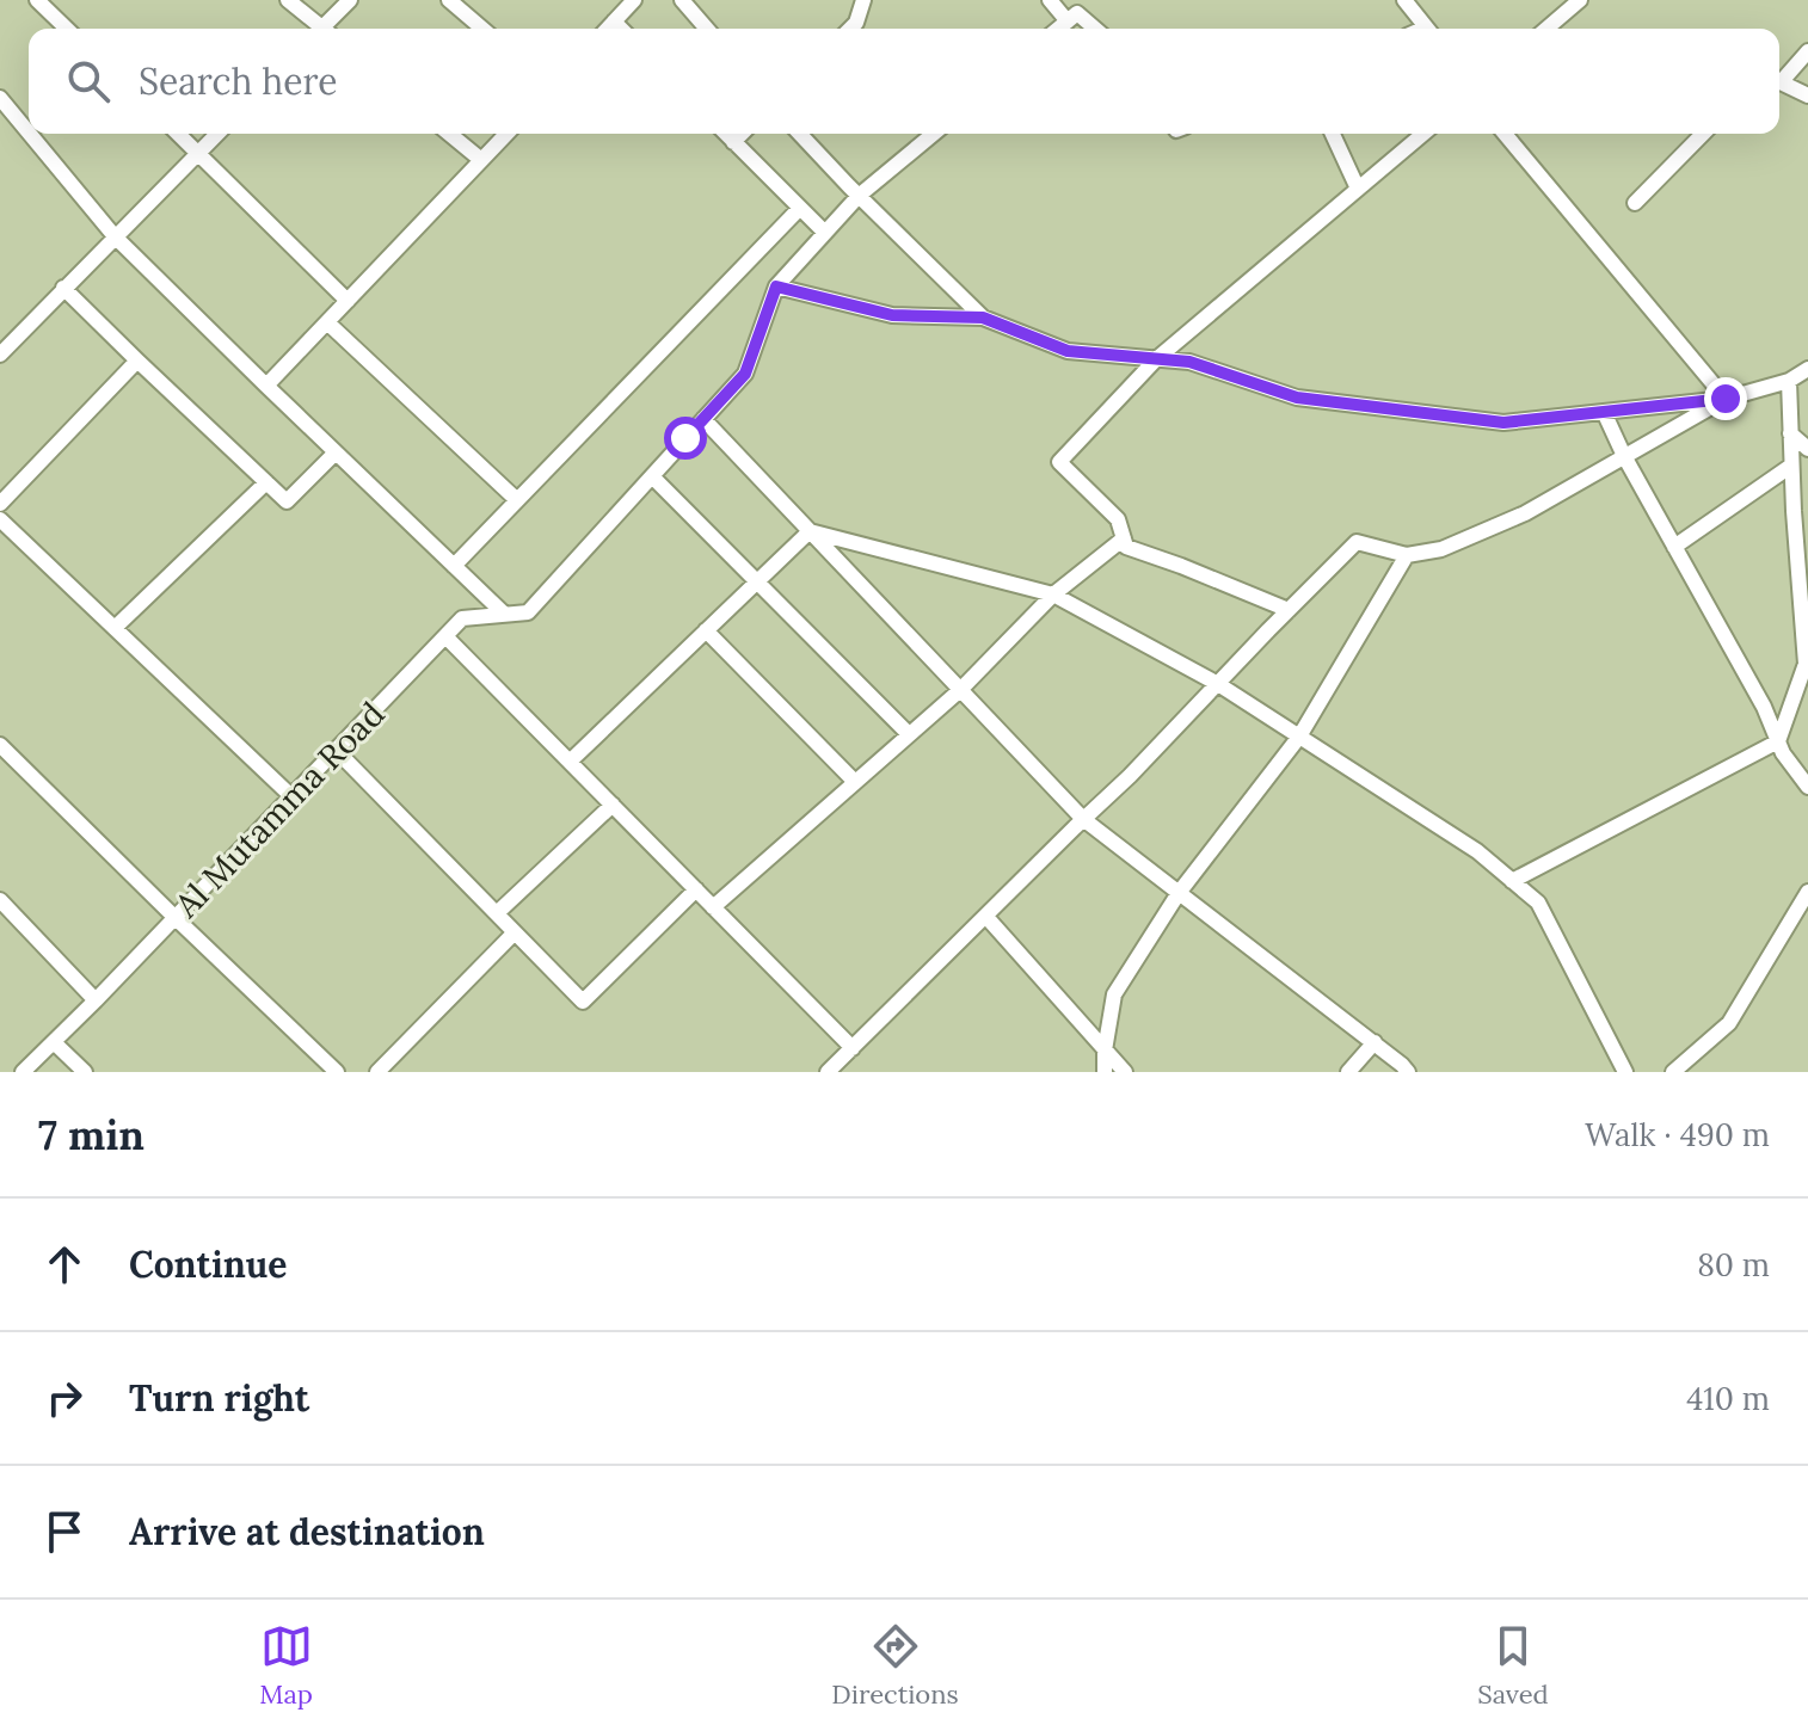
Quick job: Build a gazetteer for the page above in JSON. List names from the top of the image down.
{
  "streets": {
    "street": ["Al Mutamma Road"]
  },
  "page": {
    "search": "Search here",
    "heading": ["7 min", "Walk · 490 m"],
    "list": [
      ["Continue", "80 m"],
      ["Turn right", "410 m"],
      "Arrive at destination"
    ],
    "nav": ["Map", "Directions", "Saved"]
  }
}
